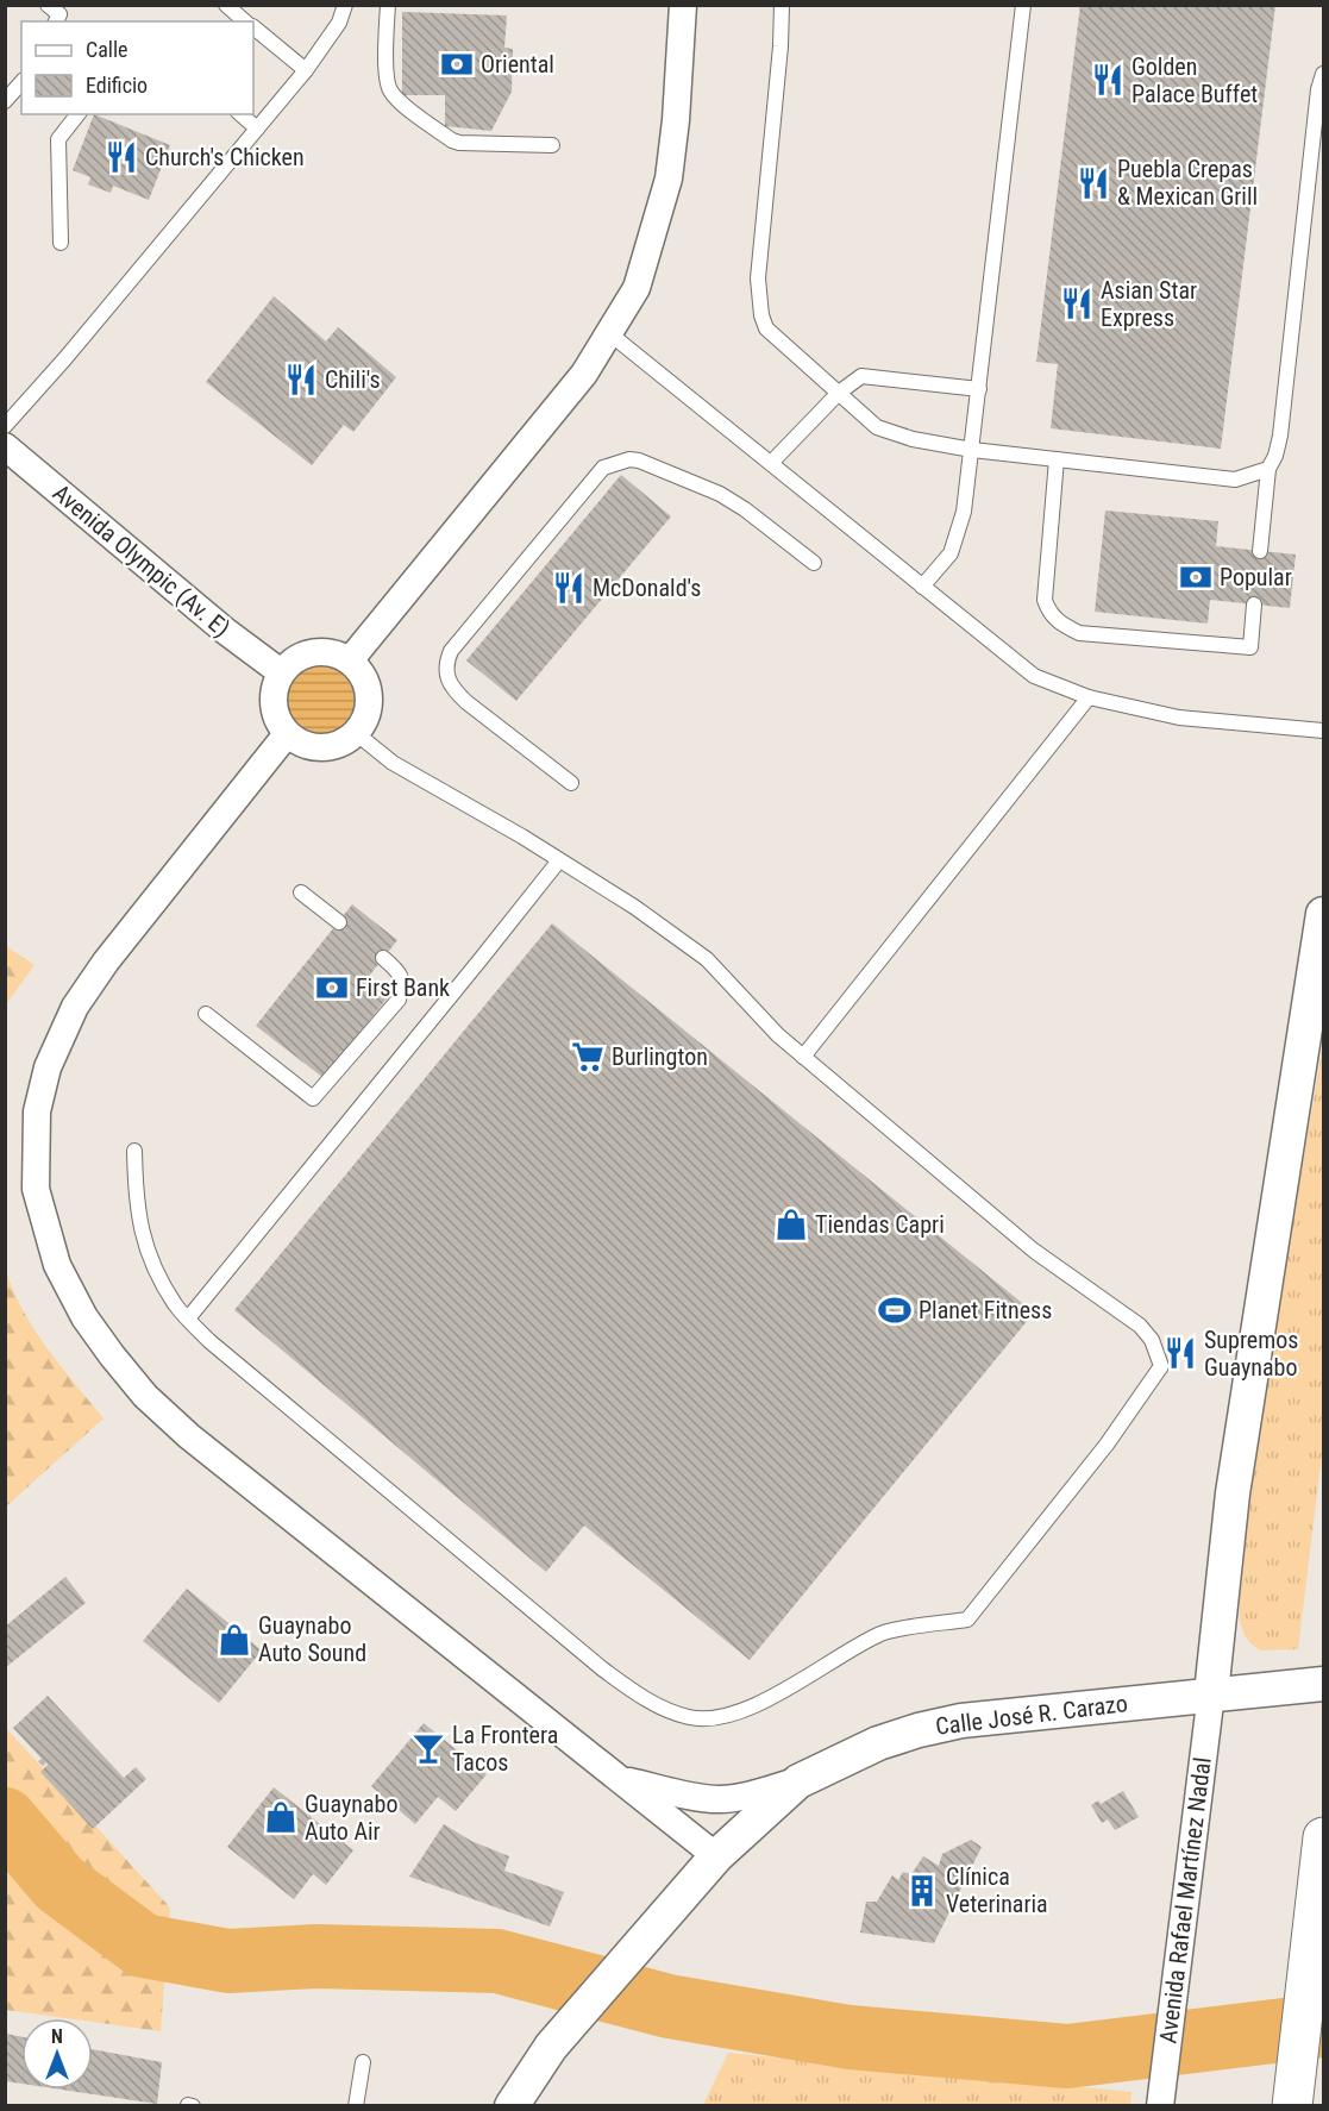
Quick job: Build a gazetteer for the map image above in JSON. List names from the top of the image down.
{
  "streets": {
    "street": ["Avenida Olympic (Av. E)", "Calle José R. Carazo", "Avenida Rafael Martínez Nadal"]
  },
  "crossings": [
    ["Calle José R. Carazo", "Avenida Rafael Martínez Nadal"]
  ],
  "places": {
    "bank": ["Oriental", "Popular", "First Bank"],
    "restaurant": [
      "Golden Palace Buffet",
      "Church's Chicken",
      "Puebla Crepas & Mexican Grill",
      "Asian Star Express",
      "Chili's",
      "McDonald's",
      "Supremos Guaynabo"
    ],
    "supermarket": ["Burlington"],
    "shop": ["Tiendas Capri", "Guaynabo Auto Sound", "Guaynabo Auto Air"],
    "sports": ["Planet Fitness"],
    "bar": ["La Frontera Tacos"],
    "building": ["Clínica Veterinaria"]
  },
  "legend": ["Calle", "Edificio"],
  "north": "top"
}
